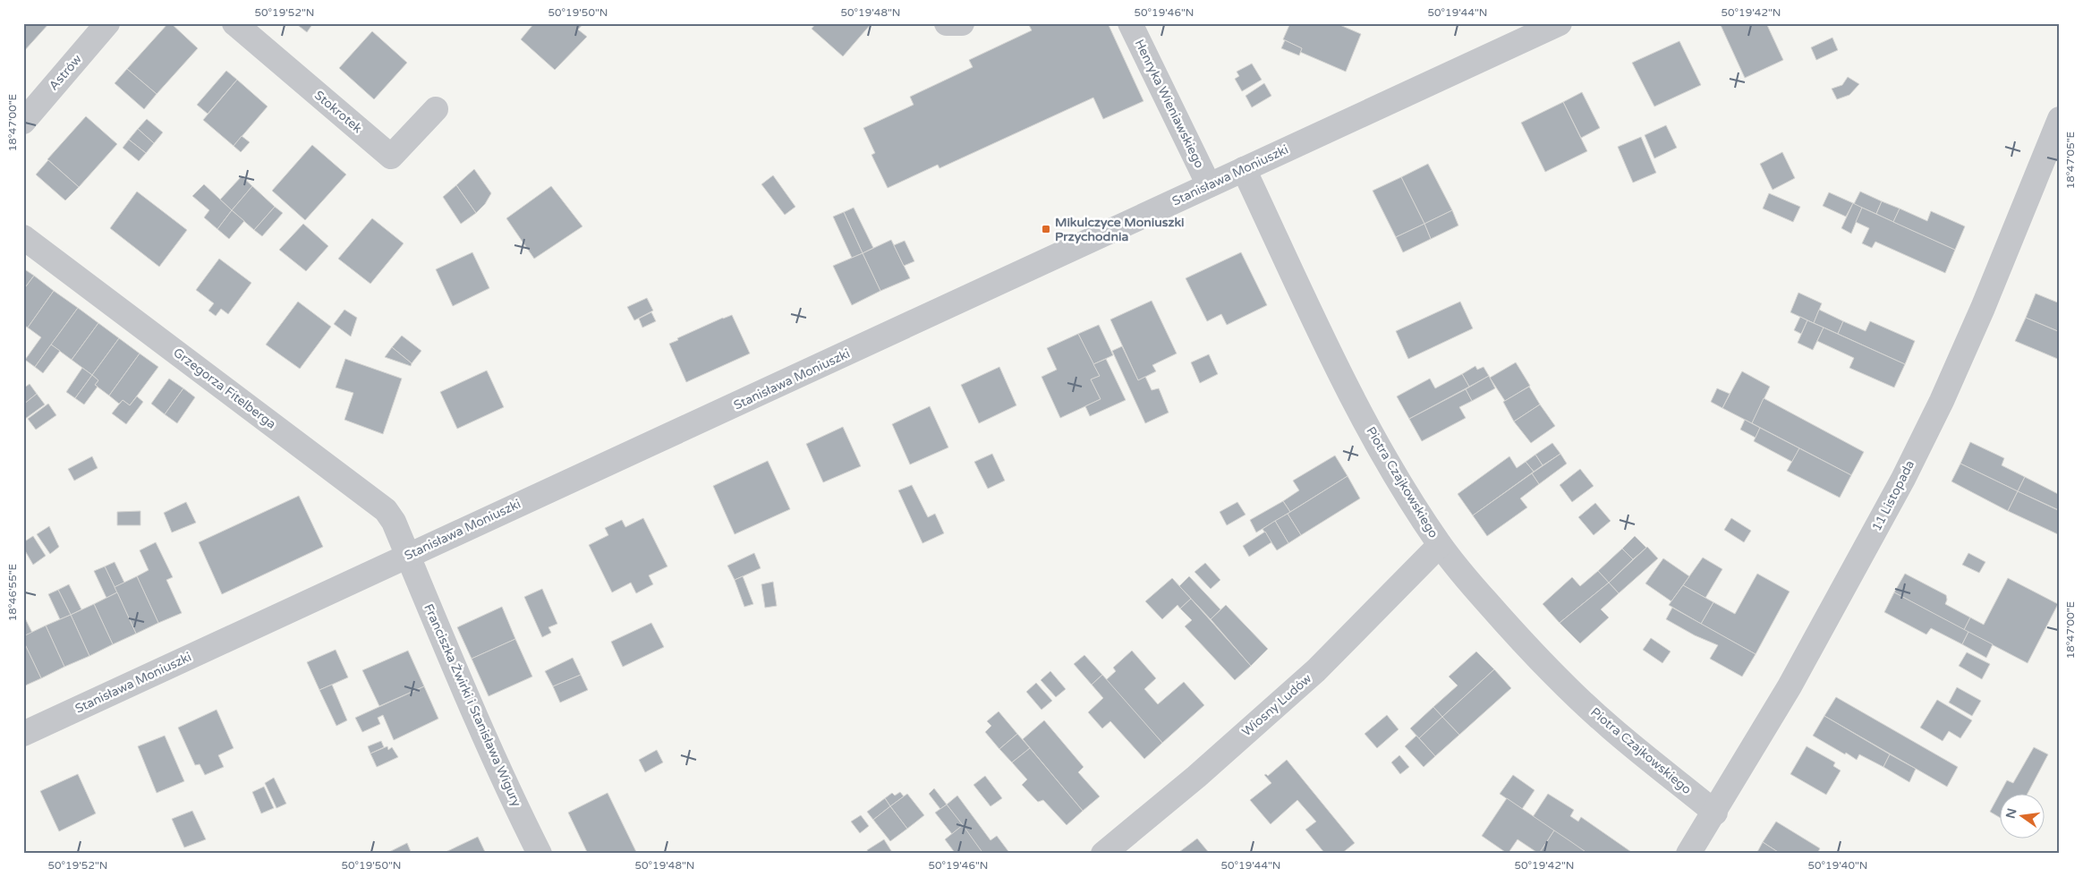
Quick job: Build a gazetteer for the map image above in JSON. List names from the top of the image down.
{
  "streets": {
    "street": [
      "Astrów",
      "Henryka Wieniawskiego",
      "Stokrotek",
      "Stanisława Moniuszki",
      "Grzegorza Fitelberga",
      "Piotra Czajkowskiego",
      "11 Listopada",
      "Franciszka Żwirki i Stanisława Wigury",
      "Wiosny Ludów"
    ]
  },
  "crossings": [
    ["Henryka Wieniawskiego", "Stanisława Moniuszki"],
    ["Stanisława Moniuszki", "Grzegorza Fitelberga"],
    ["Stanisława Moniuszki", "Piotra Czajkowskiego"],
    ["Stanisława Moniuszki", "Franciszka Żwirki i Stanisława Wigury"],
    ["Grzegorza Fitelberga", "Franciszka Żwirki i Stanisława Wigury"],
    ["Piotra Czajkowskiego", "11 Listopada"],
    ["Piotra Czajkowskiego", "Wiosny Ludów"]
  ],
  "places": {
    "transit": ["Mikulczyce Moniuszki Przychodnia"]
  },
  "north": "left",
  "coordinates": [
    "50°19'52\"N",
    "50°19'50\"N",
    "50°19'48\"N",
    "50°19'46\"N",
    "50°19'44\"N",
    "50°19'42\"N",
    "18°47'00\"E",
    "18°47'05\"E",
    "18°46'55\"E",
    "50°19'40\"N"
  ]
}
